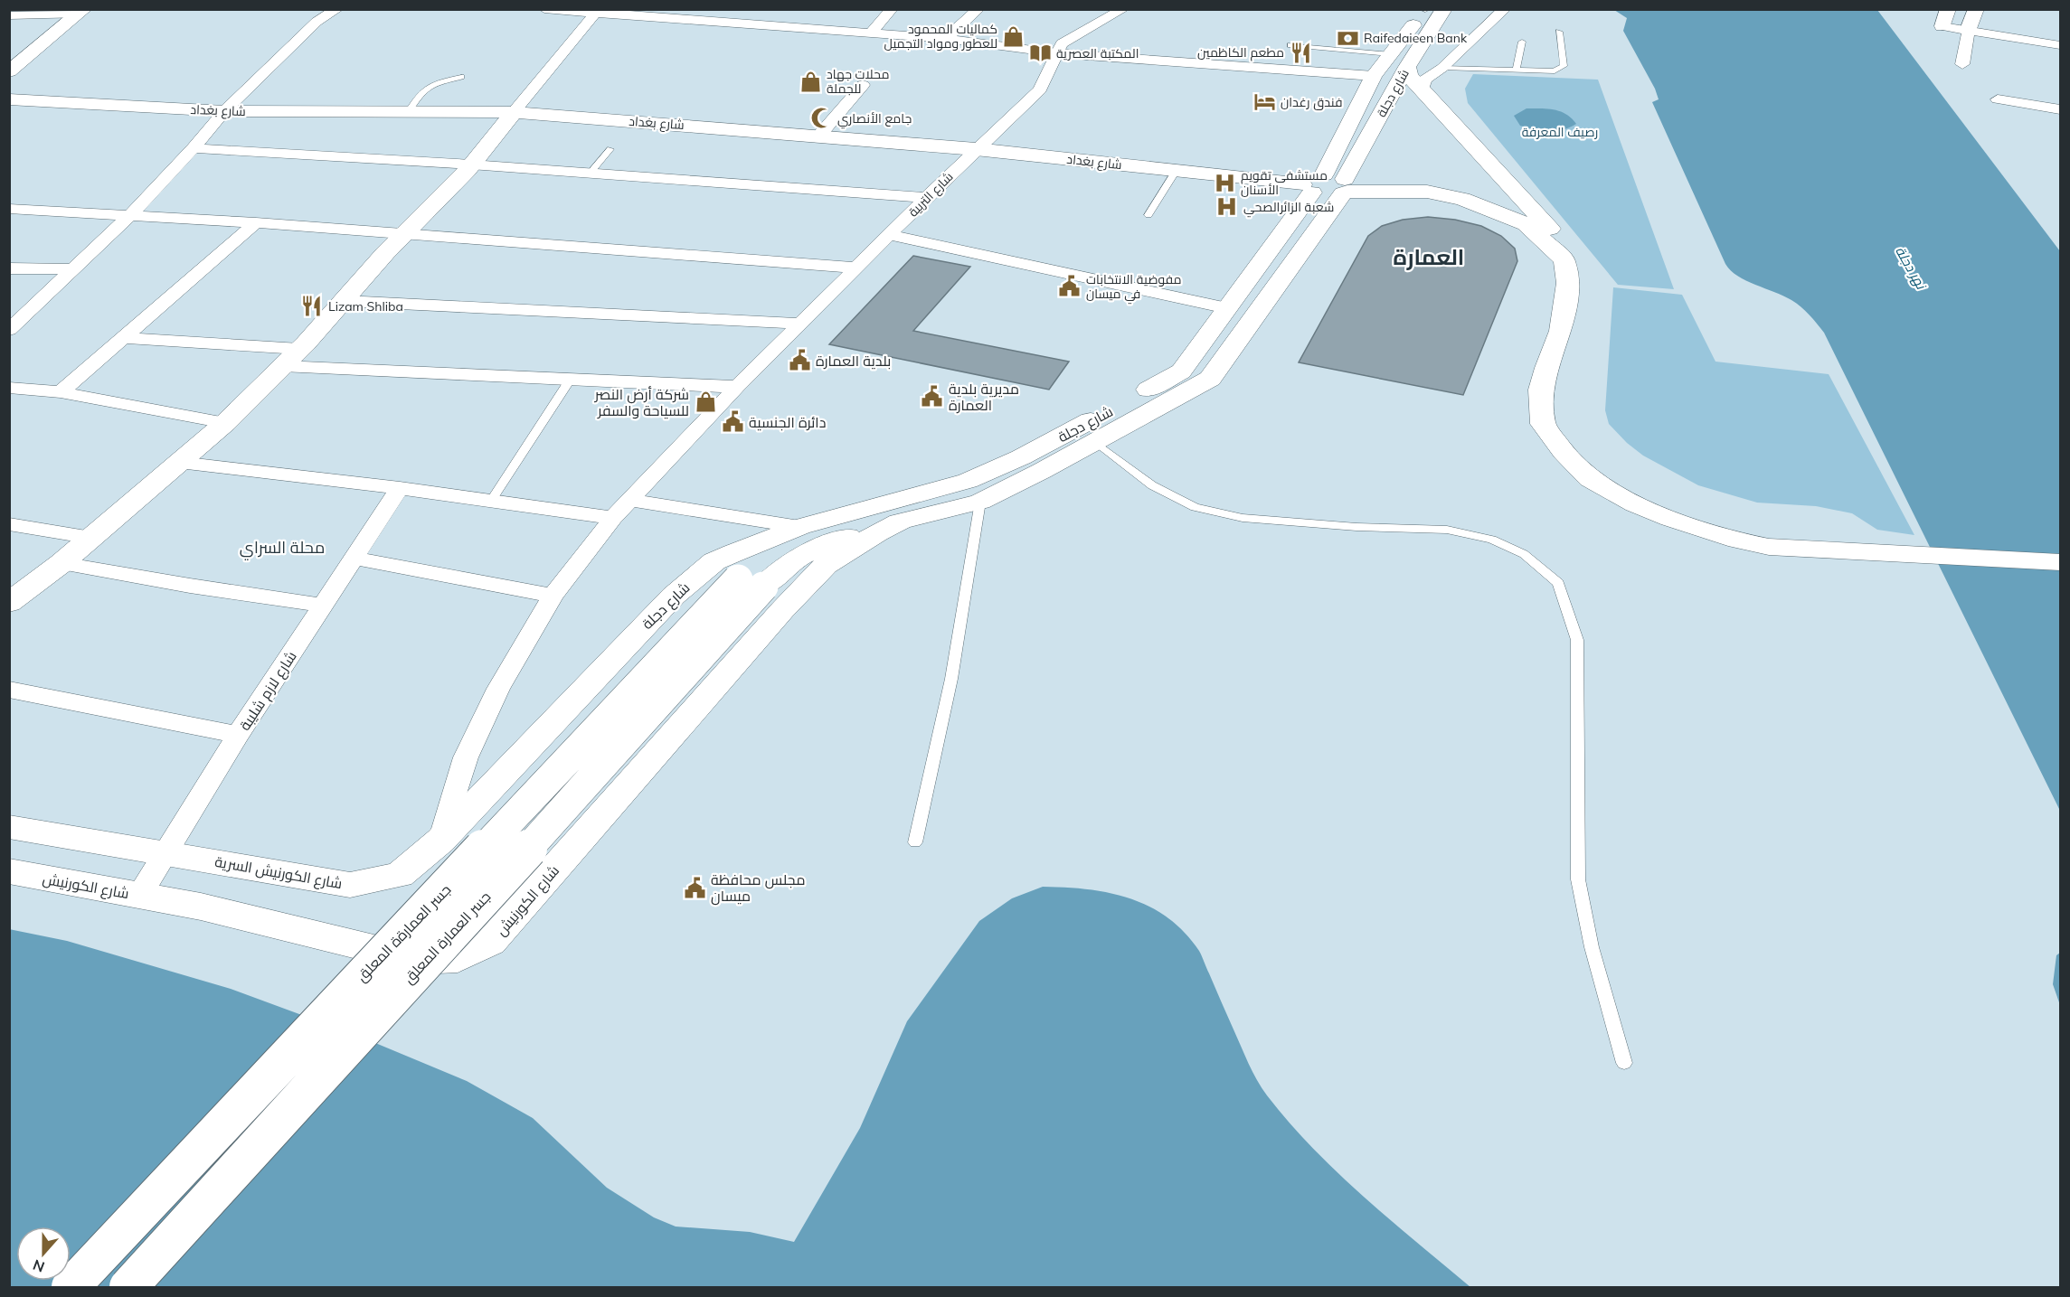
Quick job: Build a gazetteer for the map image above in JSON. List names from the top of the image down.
{
  "streets": {
    "main road": [
      "شارع دجلة",
      "شارع بغداد",
      "شارع الكورنيش السرية",
      "شارع الكورنيش",
      "جسر العمارةة المعلق",
      "جسر العمارة المعلق"
    ],
    "street": ["شارع التربية", "شارع لازم شليبة"]
  },
  "crossings": [
    ["شارع دجلة", "شارع بغداد"],
    ["شارع دجلة", "شارع الكورنيش السرية"],
    ["شارع دجلة", "شارع الكورنيش"],
    ["شارع دجلة", "جسر العمارةة المعلق"],
    ["شارع دجلة", "جسر العمارة المعلق"],
    ["شارع بغداد", "شارع التربية"],
    ["شارع التربية", "شارع الكورنيش السرية"],
    ["شارع لازم شليبة", "شارع الكورنيش السرية"],
    ["شارع لازم شليبة", "شارع الكورنيش"],
    ["شارع الكورنيش", "جسر العمارةة المعلق"],
    ["شارع الكورنيش", "جسر العمارة المعلق"],
    ["جسر العمارةة المعلق", "جسر العمارة المعلق"]
  ],
  "districts": ["العمارة", "محلة السراي"],
  "water": ["نهر دجلة"],
  "parks": ["رصيف المعرفة"],
  "places": {
    "shop": ["كماليات المحمود للعطور ومواد التجميل", "محلات جهاد للجملة", "شركة أرض النصر للسياحة والسفر"],
    "bank": ["Raifedaieen Bank"],
    "restaurant": ["مطعم الكاظمين", "Lizam Shliba"],
    "library": ["المكتبة العصرية"],
    "hotel": ["فندق رغدان"],
    "mosque": ["جامع الأنصاري"],
    "hospital": ["مستشفى تقويم الأسنان", "شعبة الزائرالصحي"],
    "public building": [
      "مفوضية الانتخابات في ميسان",
      "بلدية العمارة",
      "مديرية بلدية العمارة",
      "دائرة الجنسية",
      "مجلس محافظة ميسان"
    ]
  },
  "north": "bottom"
}
